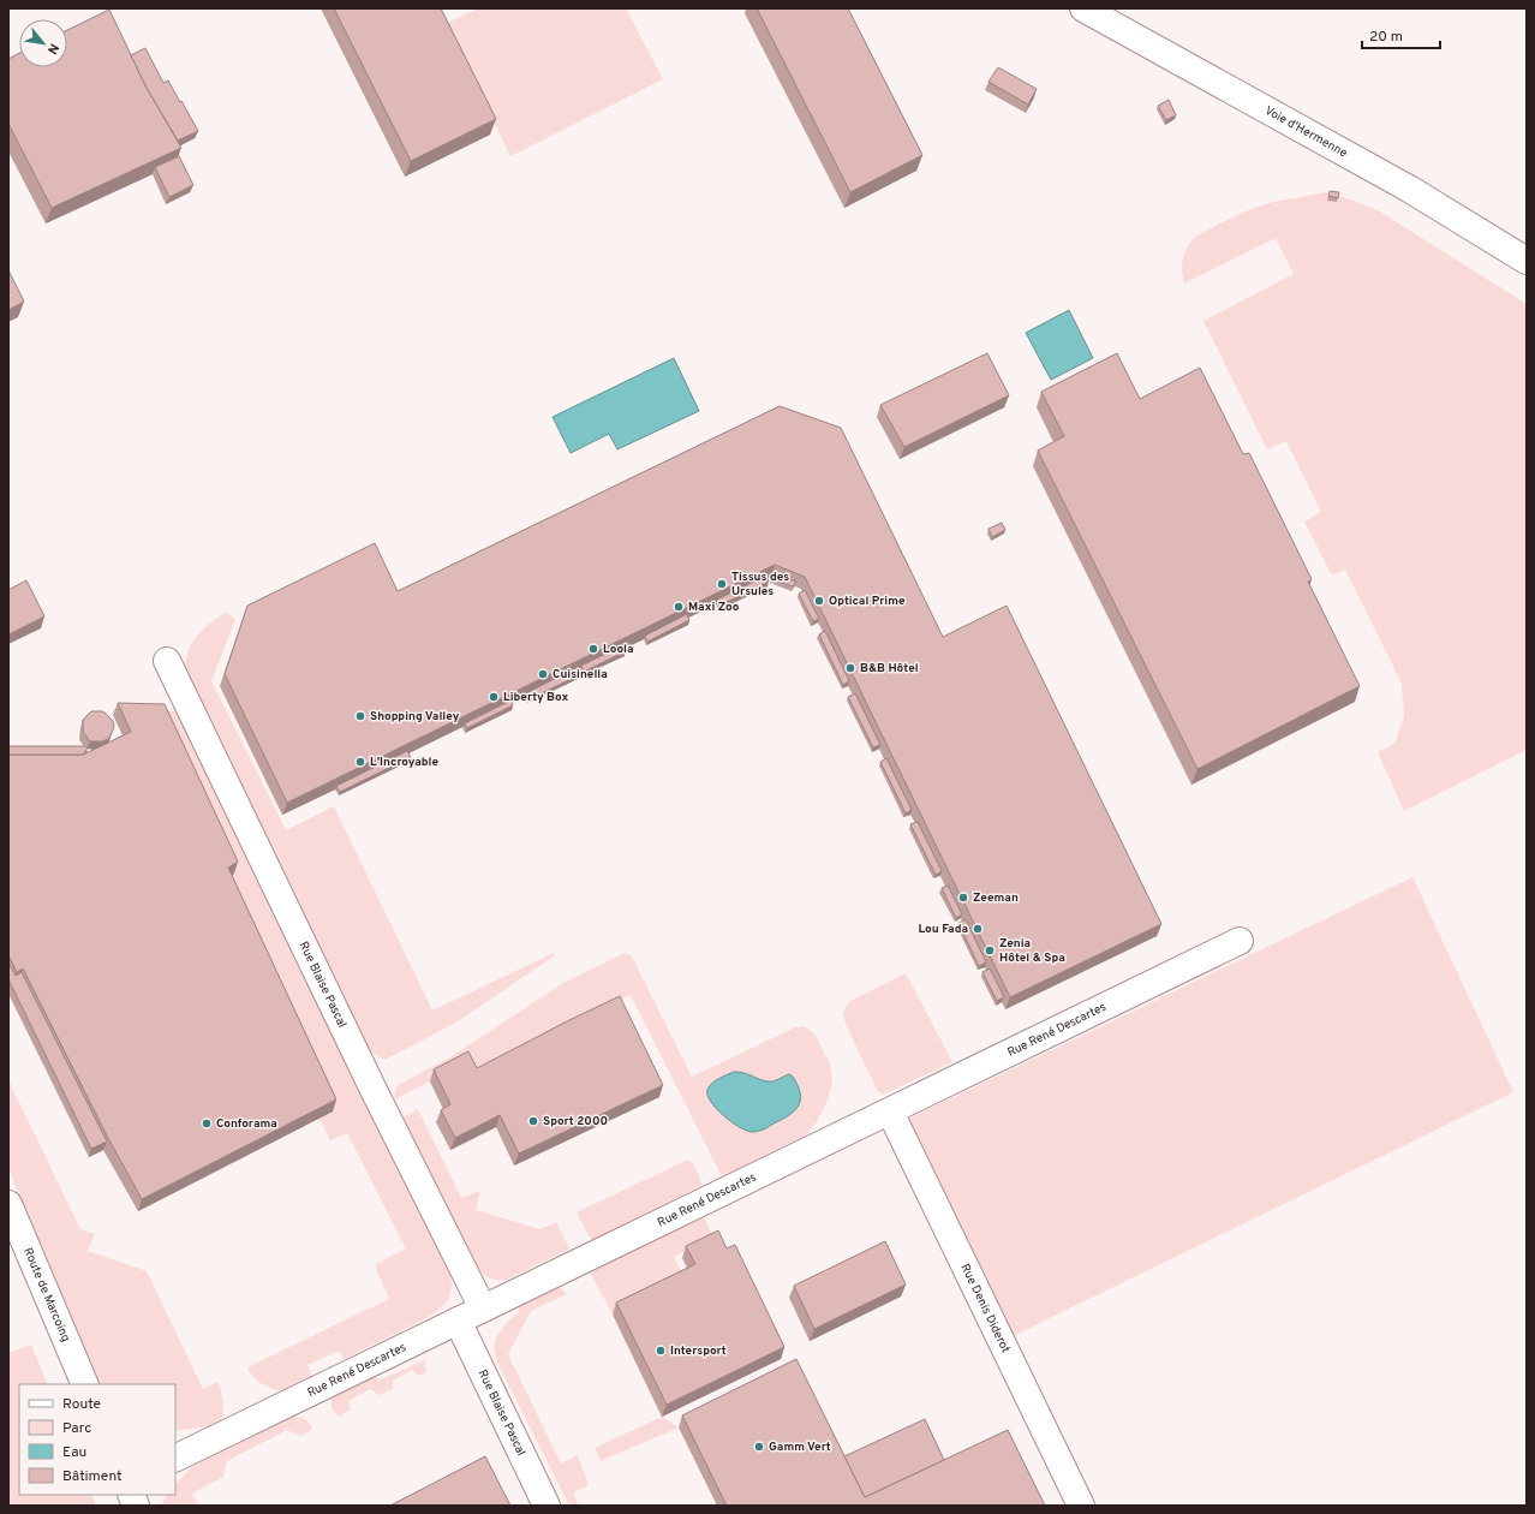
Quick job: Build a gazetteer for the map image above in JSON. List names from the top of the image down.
{
  "streets": {
    "street": [
      "Voie d'Hermenne",
      "Rue Blaise Pascal",
      "Rue René Descartes",
      "Route de Marcoing",
      "Rue Denis Diderot"
    ]
  },
  "crossings": [
    ["Rue Blaise Pascal", "Rue René Descartes"],
    ["Rue René Descartes", "Rue Denis Diderot"]
  ],
  "places": [
    "Tissus des Ursules",
    "Optical Prime",
    "Maxi Zoo",
    "Loola",
    "B&B Hôtel",
    "Cuisinella",
    "Liberty Box",
    "Shopping Valley",
    "L'Incroyable",
    "Zeeman",
    "Lou Fada",
    "Zenia Hôtel & Spa",
    "Sport 2000",
    "Conforama",
    "Intersport",
    "Gamm Vert"
  ],
  "legend": [
    "Route",
    "Parc",
    "Eau",
    "Bâtiment"
  ],
  "scale_bar": "20 m",
  "north": "bottom right"
}
